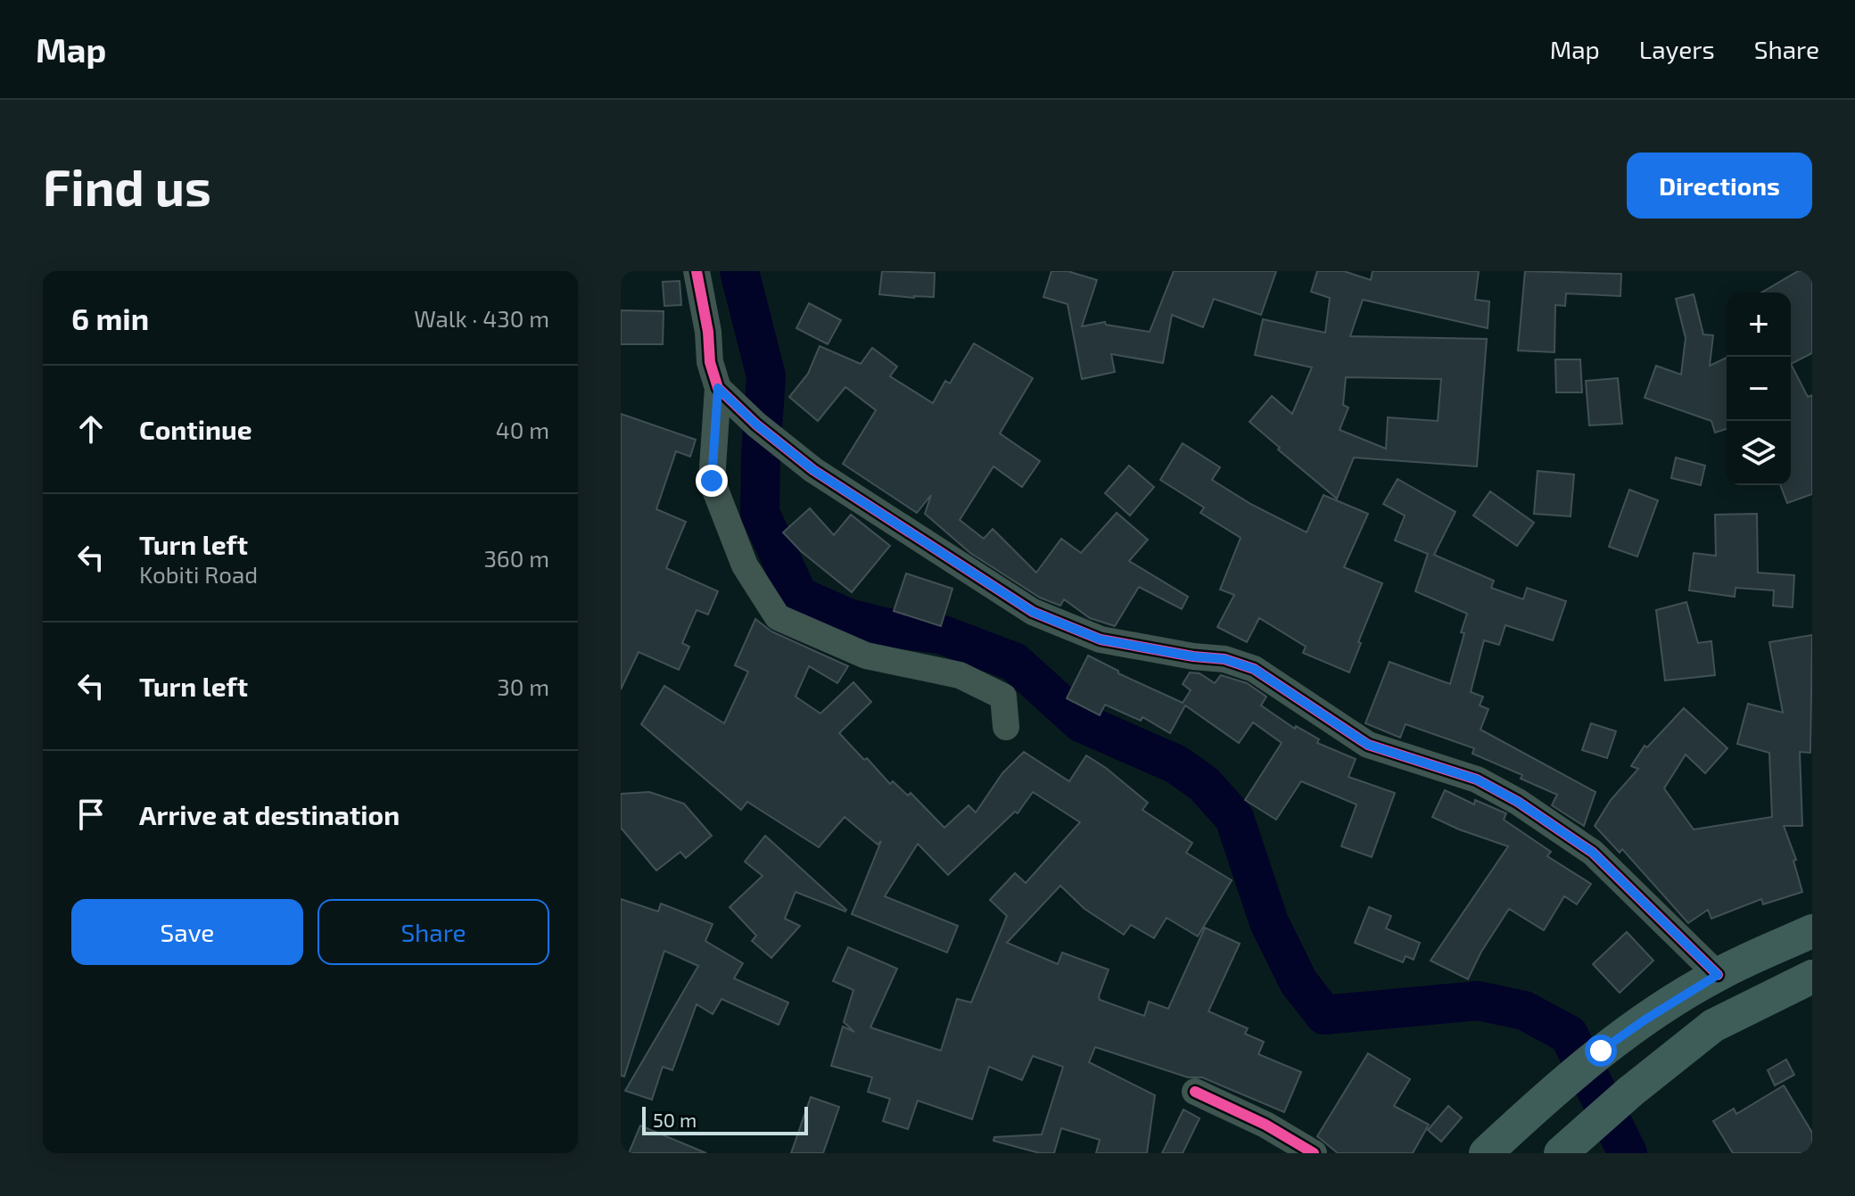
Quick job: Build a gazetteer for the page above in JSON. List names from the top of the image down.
{
  "scale_bar": "50 m",
  "page": {
    "header": "Map",
    "nav": ["Map", "Layers", "Share"],
    "buttons": [
      "Directions",
      ["Save", "Share"]
    ],
    "title": "Find us",
    "heading": ["6 min", "Walk · 430 m"],
    "map_buttons": ["+", "−"],
    "list": [
      ["Continue", "40 m"],
      ["Turn left", "Kobiti Road", "360 m"],
      ["Turn left", "30 m"],
      "Arrive at destination"
    ],
    "scale": "50 m"
  }
}
